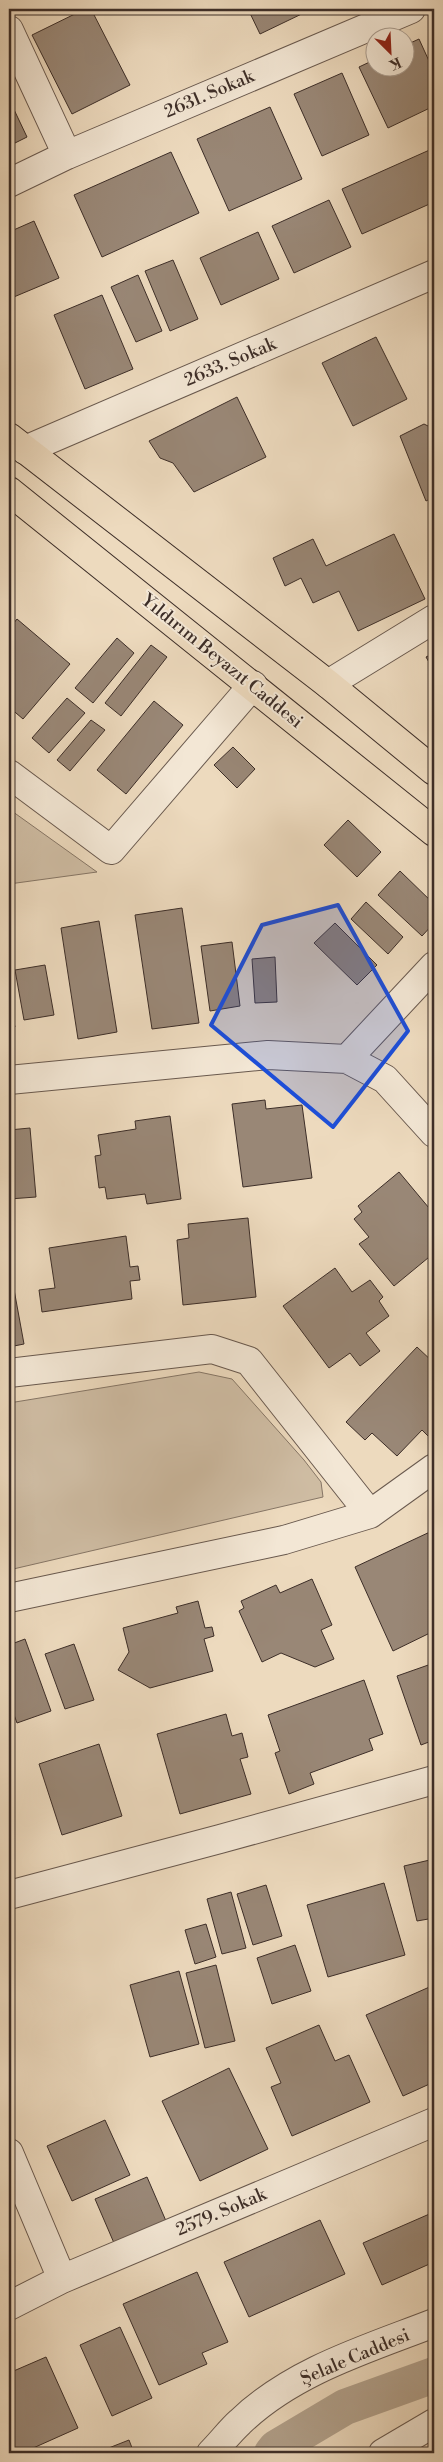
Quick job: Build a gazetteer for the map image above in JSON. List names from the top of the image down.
{
  "streets": {
    "main road": ["Yıldırım Beyazıt Caddesi"],
    "street": [
      "2631. Sokak",
      "2633. Sokak",
      "2579. Sokak",
      "Şelale Caddesi"
    ]
  },
  "north": "bottom right"
}
